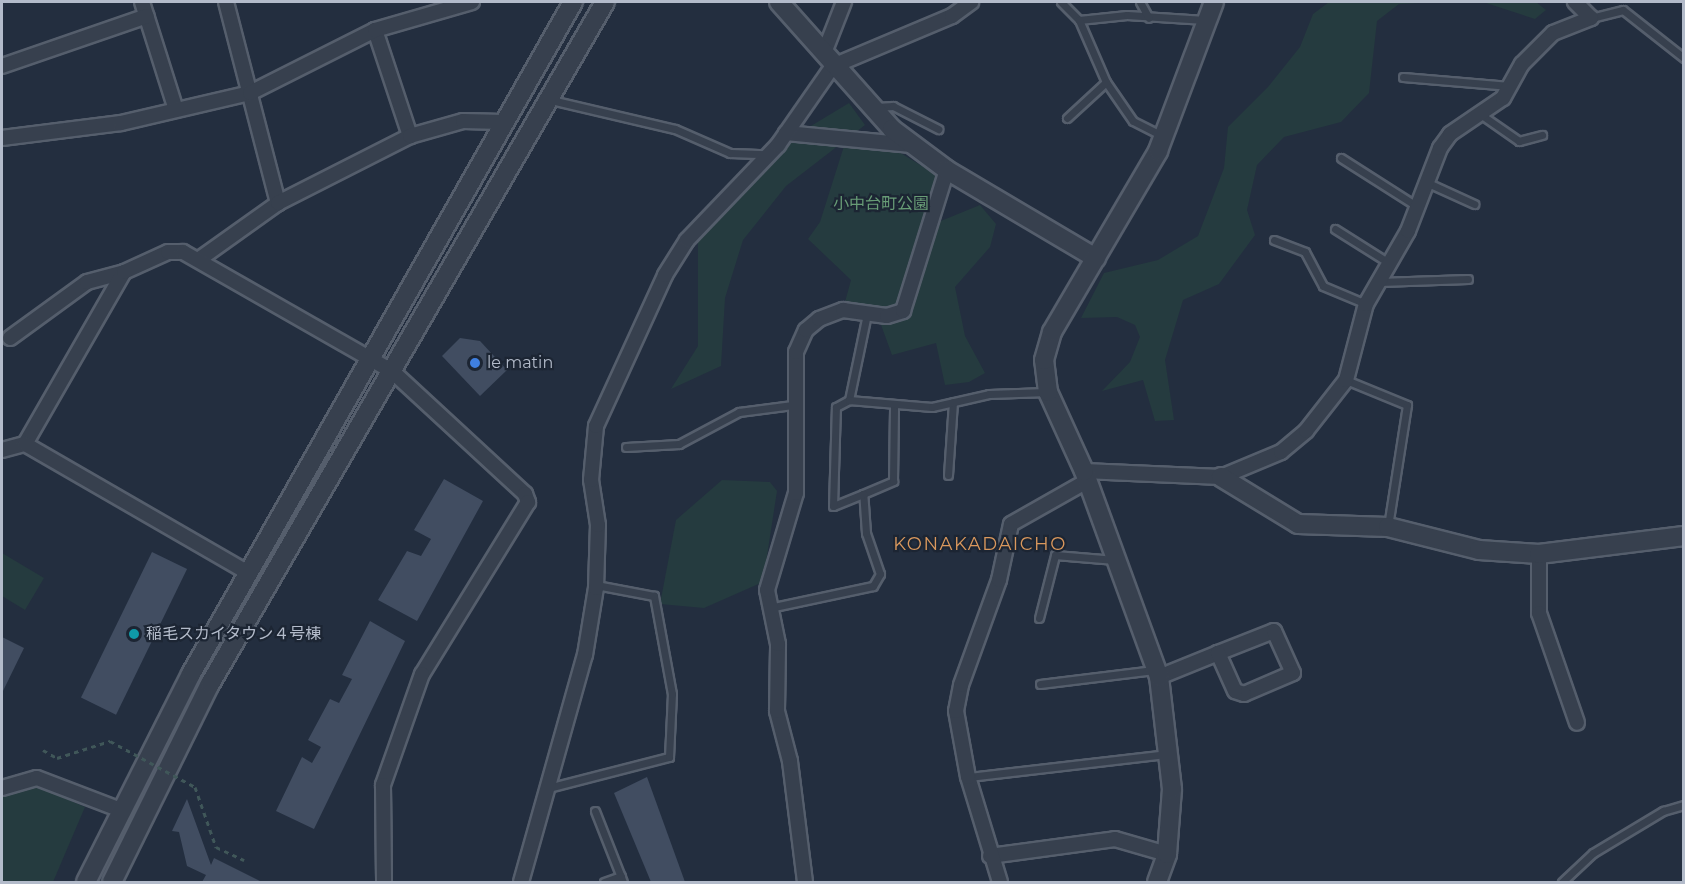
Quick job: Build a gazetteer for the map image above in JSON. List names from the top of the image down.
{
  "districts": ["KONAKADAICHO"],
  "parks": ["小中台町公園"],
  "places": ["le matin", "稲毛スカイタウン４号棟"]
}
